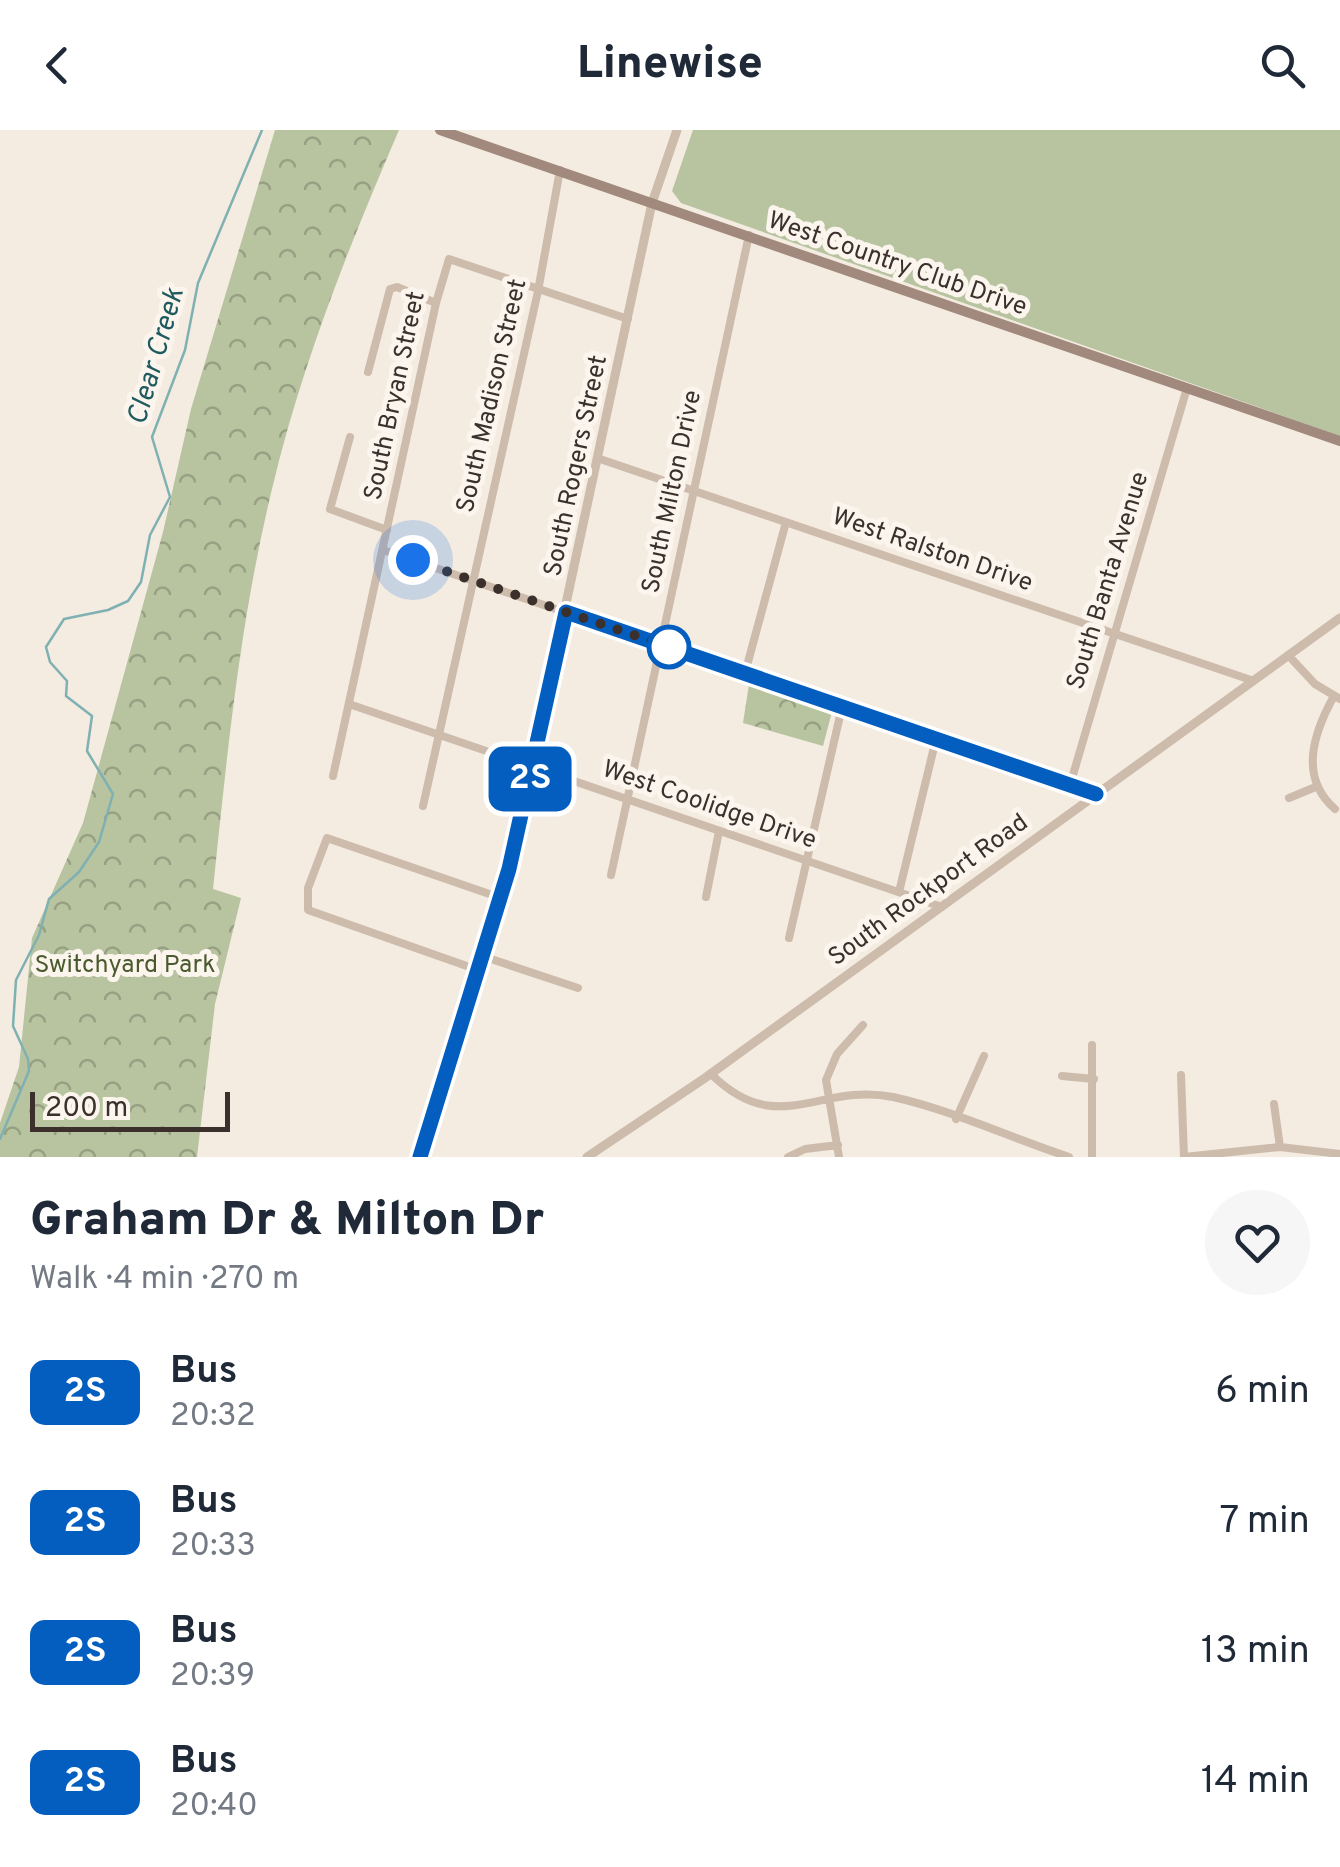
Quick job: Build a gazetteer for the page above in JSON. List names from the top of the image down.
{
  "streets": {
    "main road": ["West Country Club Drive"],
    "street": [
      "South Bryan Street",
      "South Madison Street",
      "South Rogers Street",
      "South Milton Drive",
      "West Ralston Drive",
      "South Banta Avenue",
      "West Coolidge Drive",
      "South Rockport Road"
    ]
  },
  "crossings": [
    ["West Country Club Drive", "South Madison Street"],
    ["West Country Club Drive", "South Rogers Street"],
    ["West Country Club Drive", "South Milton Drive"],
    ["West Country Club Drive", "South Banta Avenue"],
    ["South Bryan Street", "South Madison Street"],
    ["South Bryan Street", "West Coolidge Drive"],
    ["South Madison Street", "West Coolidge Drive"],
    ["South Rogers Street", "West Ralston Drive"],
    ["South Rogers Street", "West Coolidge Drive"],
    ["South Milton Drive", "West Ralston Drive"],
    ["South Milton Drive", "West Coolidge Drive"],
    ["West Ralston Drive", "South Banta Avenue"],
    ["West Ralston Drive", "South Rockport Road"],
    ["West Coolidge Drive", "South Rockport Road"]
  ],
  "water": ["Clear Creek"],
  "parks": ["Switchyard Park"],
  "lines": ["bus line 2S"],
  "scale_bar": "200 m",
  "page": {
    "header": "Linewise",
    "on_map": "2S",
    "scale": "200 m",
    "heading": ["Graham Dr & Milton Dr", "Walk · 4 min · 270 m"],
    "list": [
      {
        "mark": "2S",
        "name": "Bus",
        "note": "20:32",
        "value": "6 min"
      },
      {
        "mark": "2S",
        "name": "Bus",
        "note": "20:33",
        "value": "7 min"
      },
      {
        "mark": "2S",
        "name": "Bus",
        "note": "20:39",
        "value": "13 min"
      },
      {
        "mark": "2S",
        "name": "Bus",
        "note": "20:40",
        "value": "14 min"
      }
    ]
  }
}
